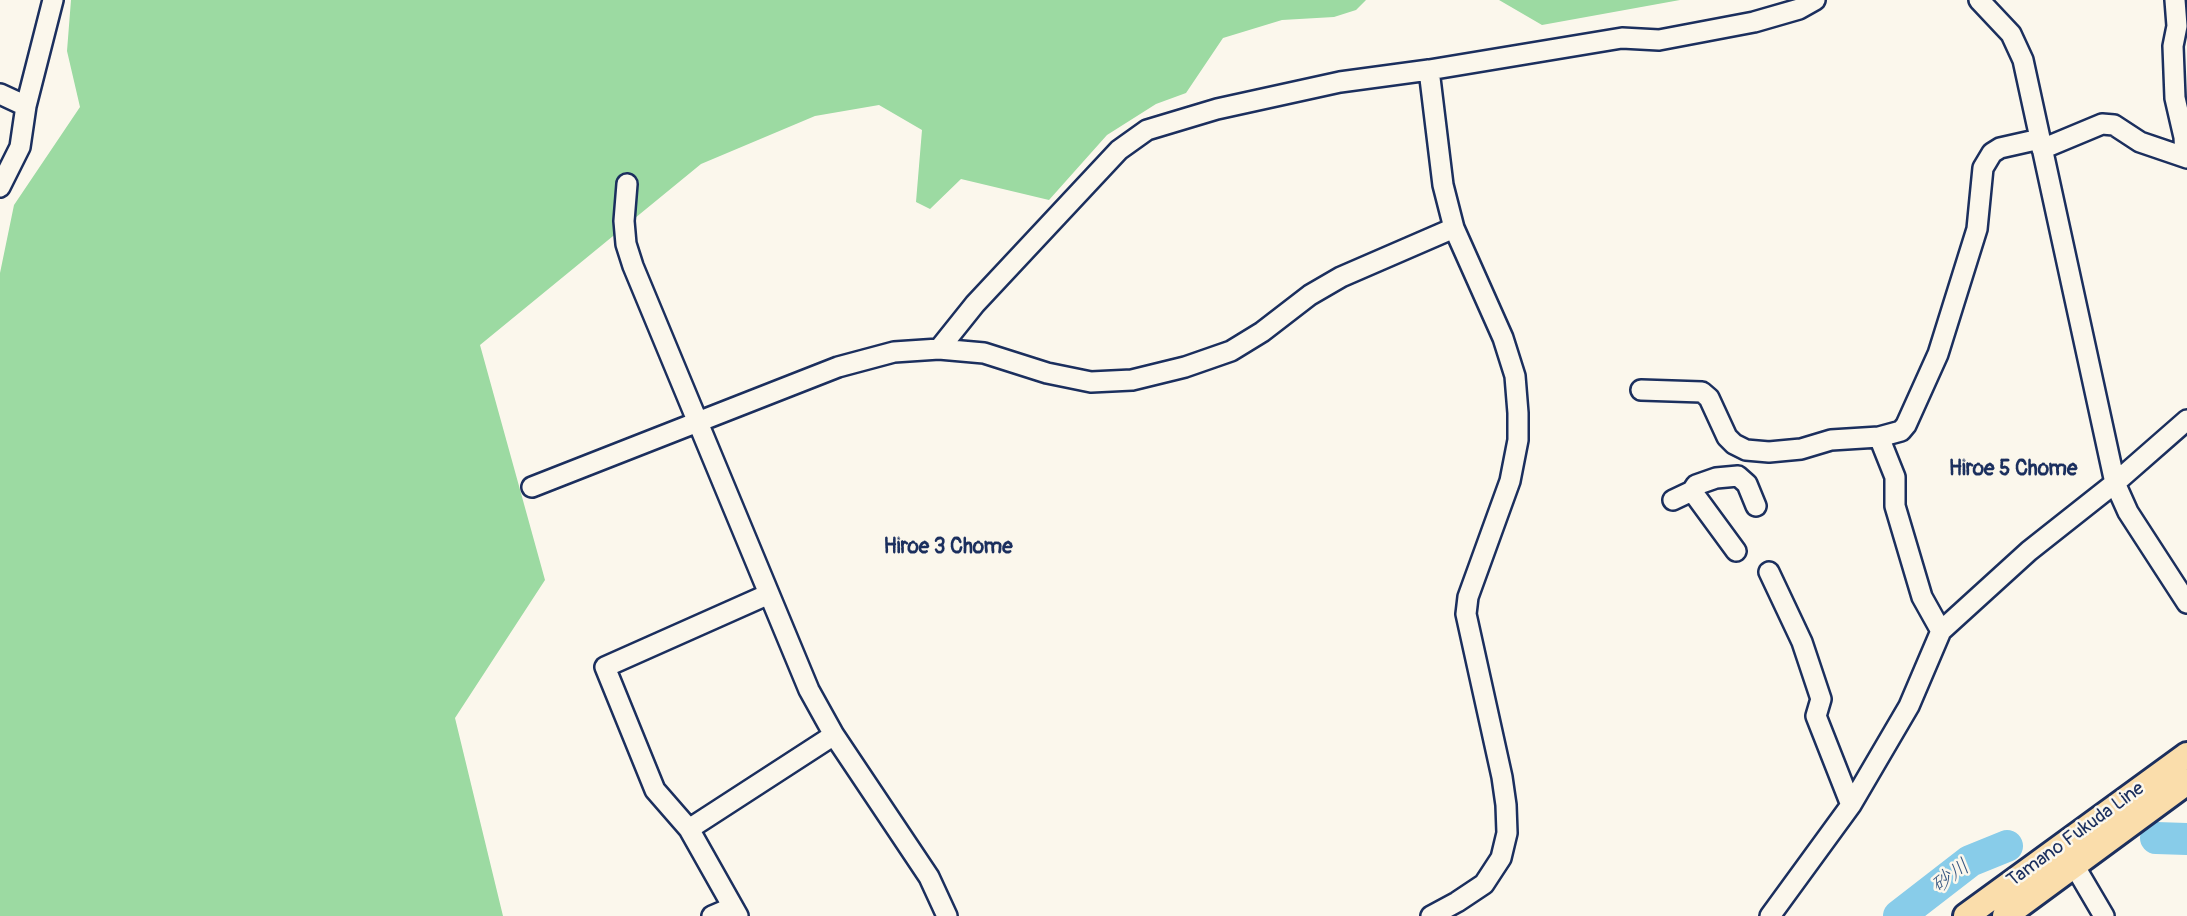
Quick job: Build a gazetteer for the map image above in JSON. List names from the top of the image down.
{
  "streets": {
    "main road": ["Tamano Fukuda Line"]
  },
  "districts": ["Hiroe 5 Chome", "Hiroe 3 Chome"],
  "water": ["砂川"]
}
